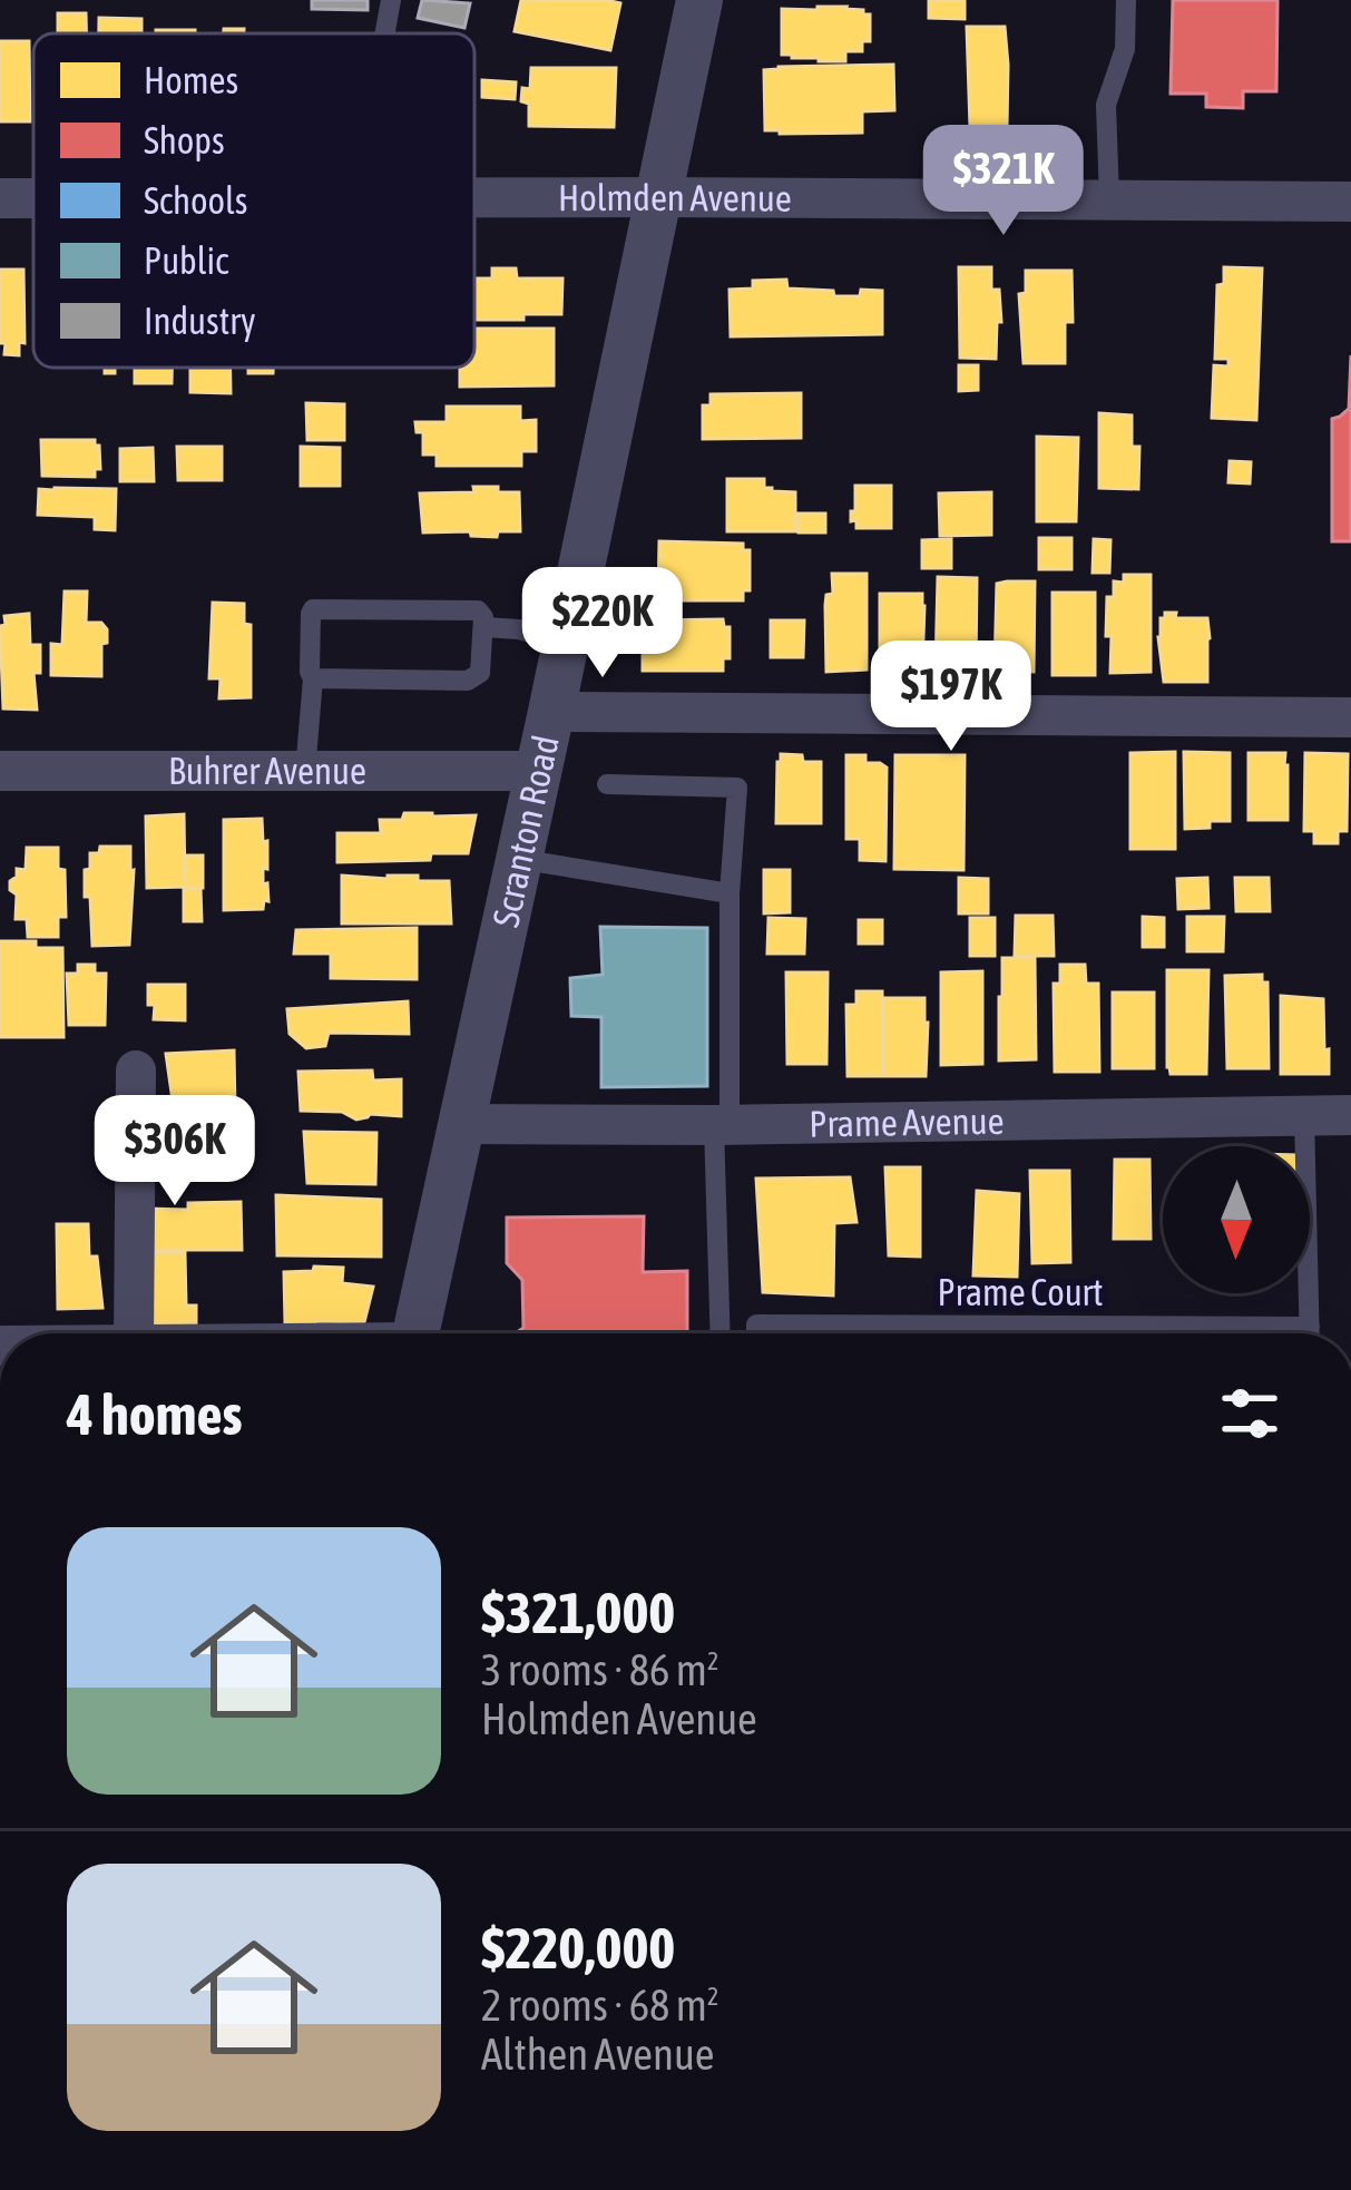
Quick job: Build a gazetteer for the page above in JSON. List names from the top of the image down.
{
  "streets": {
    "street": [
      "Holmden Avenue",
      "Buhrer Avenue",
      "Scranton Road",
      "Prame Avenue"
    ],
    "lane": ["Prame Court"]
  },
  "crossings": [
    ["Holmden Avenue", "Scranton Road"],
    ["Buhrer Avenue", "Scranton Road"],
    ["Scranton Road", "Prame Avenue"]
  ],
  "legend": [
    "Homes",
    "Shops",
    "Schools",
    "Public",
    "Industry"
  ],
  "north": "bottom",
  "page": {
    "price": [
      "$321K",
      "$220K",
      "$197K",
      "$306K"
    ],
    "heading": "4 homes",
    "list": [
      {
        "name": "$321,000",
        "note": "3 rooms · 86 m² · Holmden Avenue"
      },
      {
        "name": "$220,000",
        "note": "2 rooms · 68 m² · Althen Avenue"
      }
    ]
  }
}
